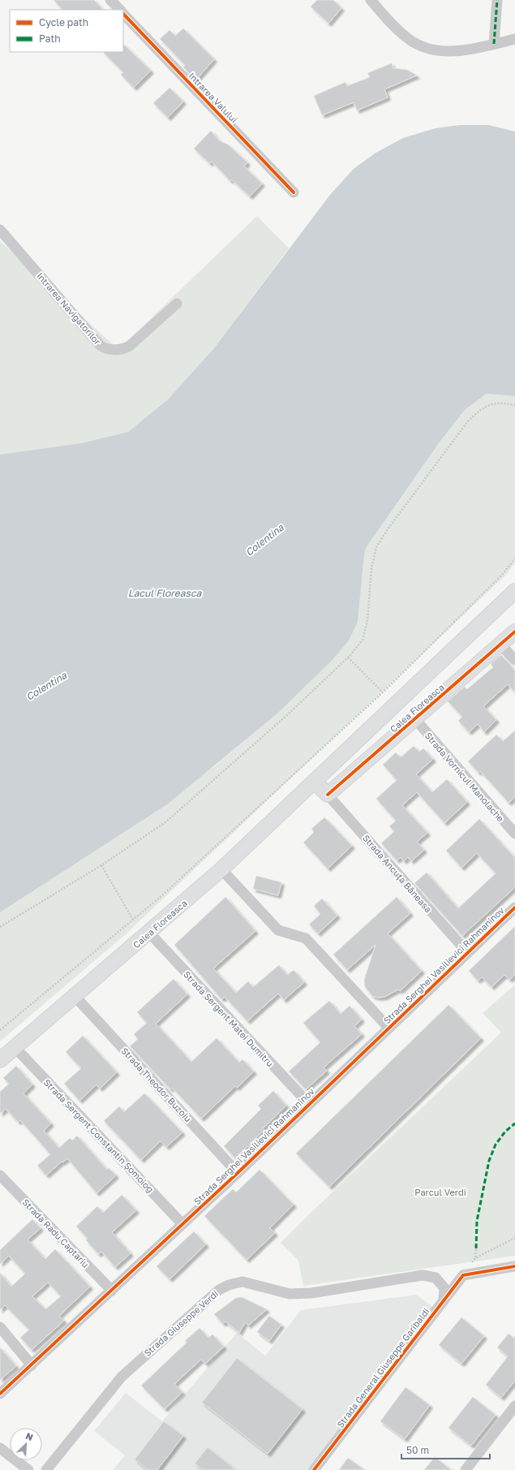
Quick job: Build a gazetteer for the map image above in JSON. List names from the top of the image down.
{
  "streets": {
    "main road": ["Calea Floreasca"],
    "street": [
      "Intrarea Valului",
      "Intrarea Navigatorilor",
      "Strada Vornicul Manolache",
      "Strada Ancuța Băneasa",
      "Strada Serghei Vasilievici Rahmaninov",
      "Strada Sergent Matei Dumitru",
      "Strada Theodor Buzoiu",
      "Strada Sergent Constantin Șomoiog",
      "Strada Radu Captariu",
      "Strada Giuseppe Verdi",
      "Strada General Giuseppe Garibaldi"
    ]
  },
  "crossings": [
    ["Calea Floreasca", "Strada Vornicul Manolache"],
    ["Calea Floreasca", "Strada Ancuța Băneasa"],
    ["Calea Floreasca", "Strada Sergent Matei Dumitru"],
    ["Calea Floreasca", "Strada Theodor Buzoiu"],
    ["Calea Floreasca", "Strada Sergent Constantin Șomoiog"],
    ["Strada Ancuța Băneasa", "Strada Serghei Vasilievici Rahmaninov"],
    ["Strada Serghei Vasilievici Rahmaninov", "Strada Sergent Matei Dumitru"],
    ["Strada Serghei Vasilievici Rahmaninov", "Strada Theodor Buzoiu"],
    ["Strada Serghei Vasilievici Rahmaninov", "Strada Sergent Constantin Șomoiog"],
    ["Strada Serghei Vasilievici Rahmaninov", "Strada Radu Captariu"],
    ["Strada Giuseppe Verdi", "Strada General Giuseppe Garibaldi"]
  ],
  "water": ["Colentina", "Lacul Floreasca"],
  "parks": ["Parcul Verdi"],
  "legend": ["Cycle path", "Path"],
  "scale_bar": "50 m",
  "north": "top right"
}
